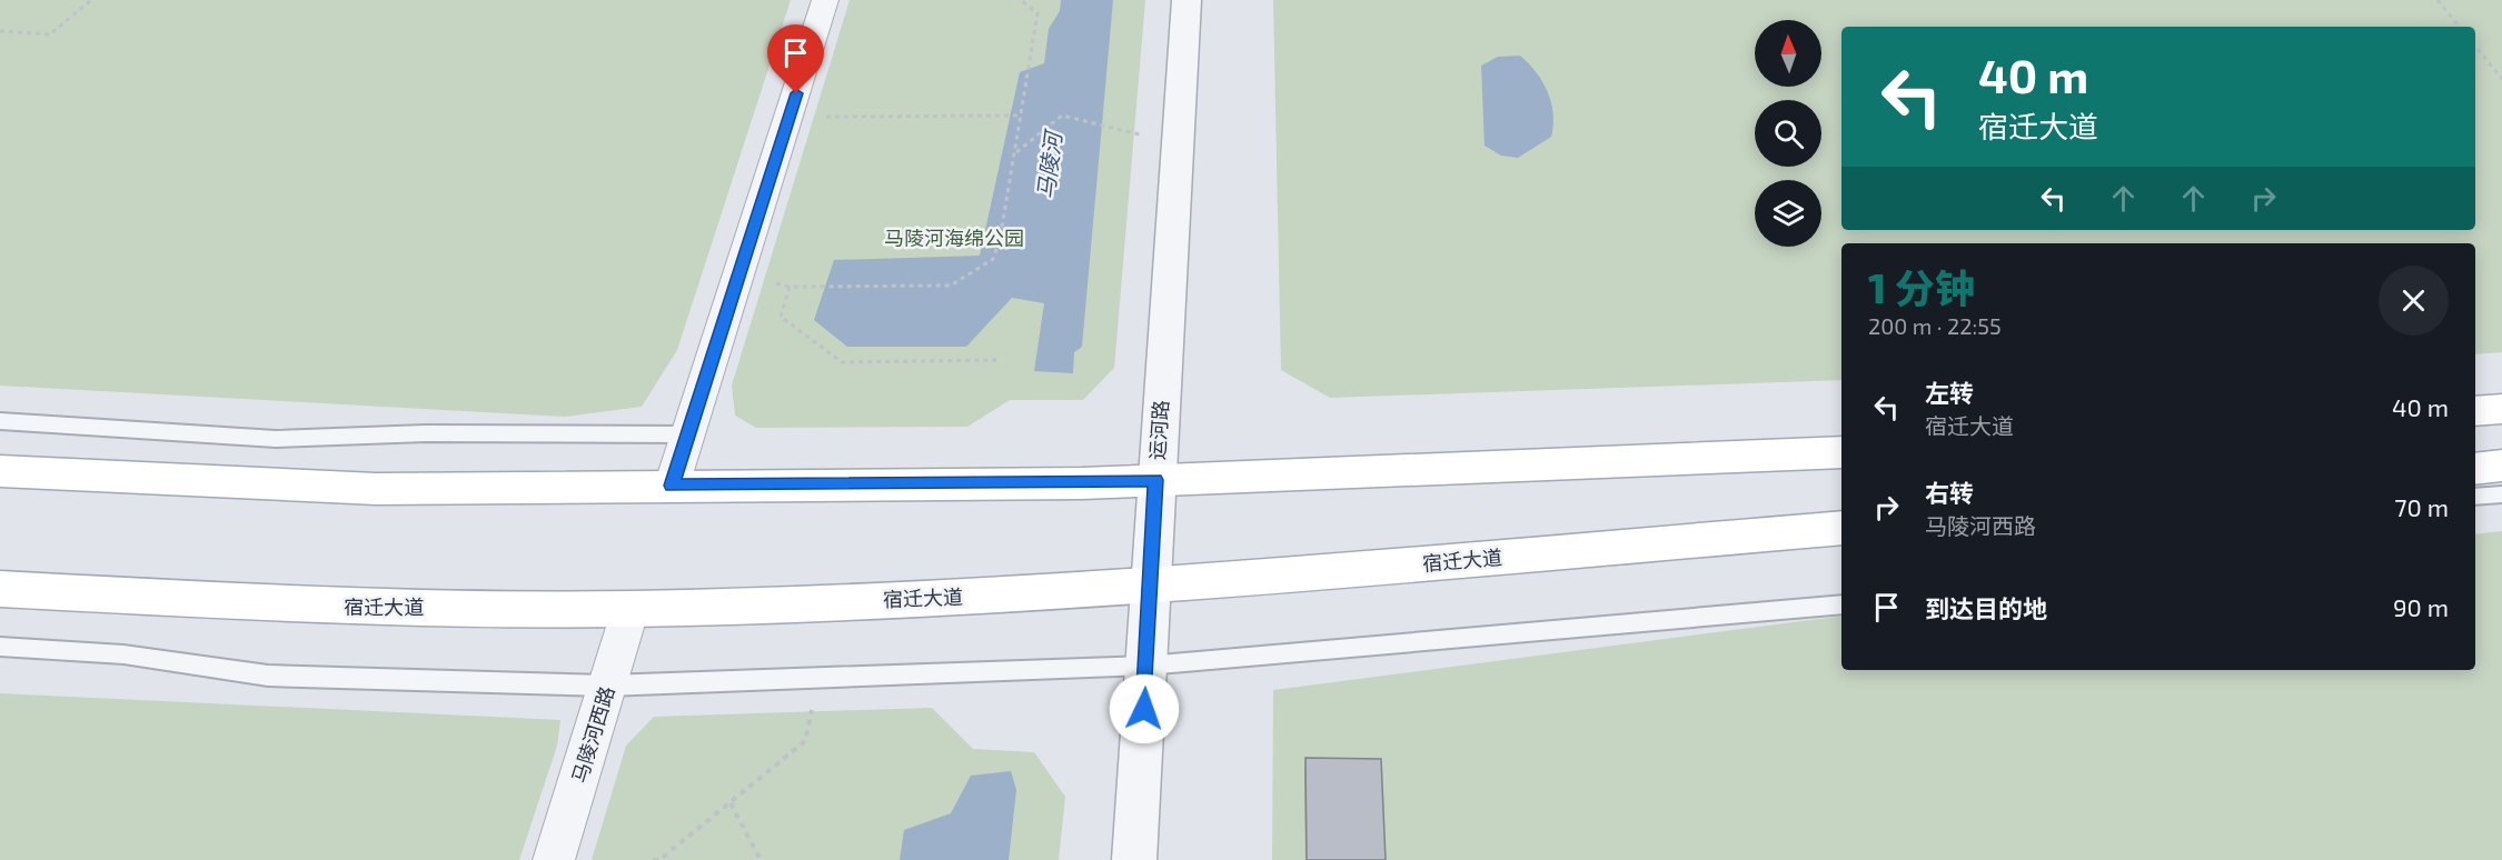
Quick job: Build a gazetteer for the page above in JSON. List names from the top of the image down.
{
  "streets": {
    "main road": ["宿迁大道"],
    "street": ["运河路", "马陵河西路"]
  },
  "crossings": [
    ["运河路", "宿迁大道"],
    ["宿迁大道", "马陵河西路"]
  ],
  "water": ["马陵河"],
  "parks": ["马陵河海绵公园"],
  "north": "top",
  "page": {
    "turn": ["40 m", "宿迁大道"],
    "heading": ["1 分钟", "200 m · 22:55"],
    "list": [
      {
        "name": "左转",
        "note": "宿迁大道",
        "value": "40 m"
      },
      {
        "name": "右转",
        "note": "马陵河西路",
        "value": "70 m"
      },
      {
        "name": "到达目的地",
        "value": "90 m"
      }
    ]
  }
}
